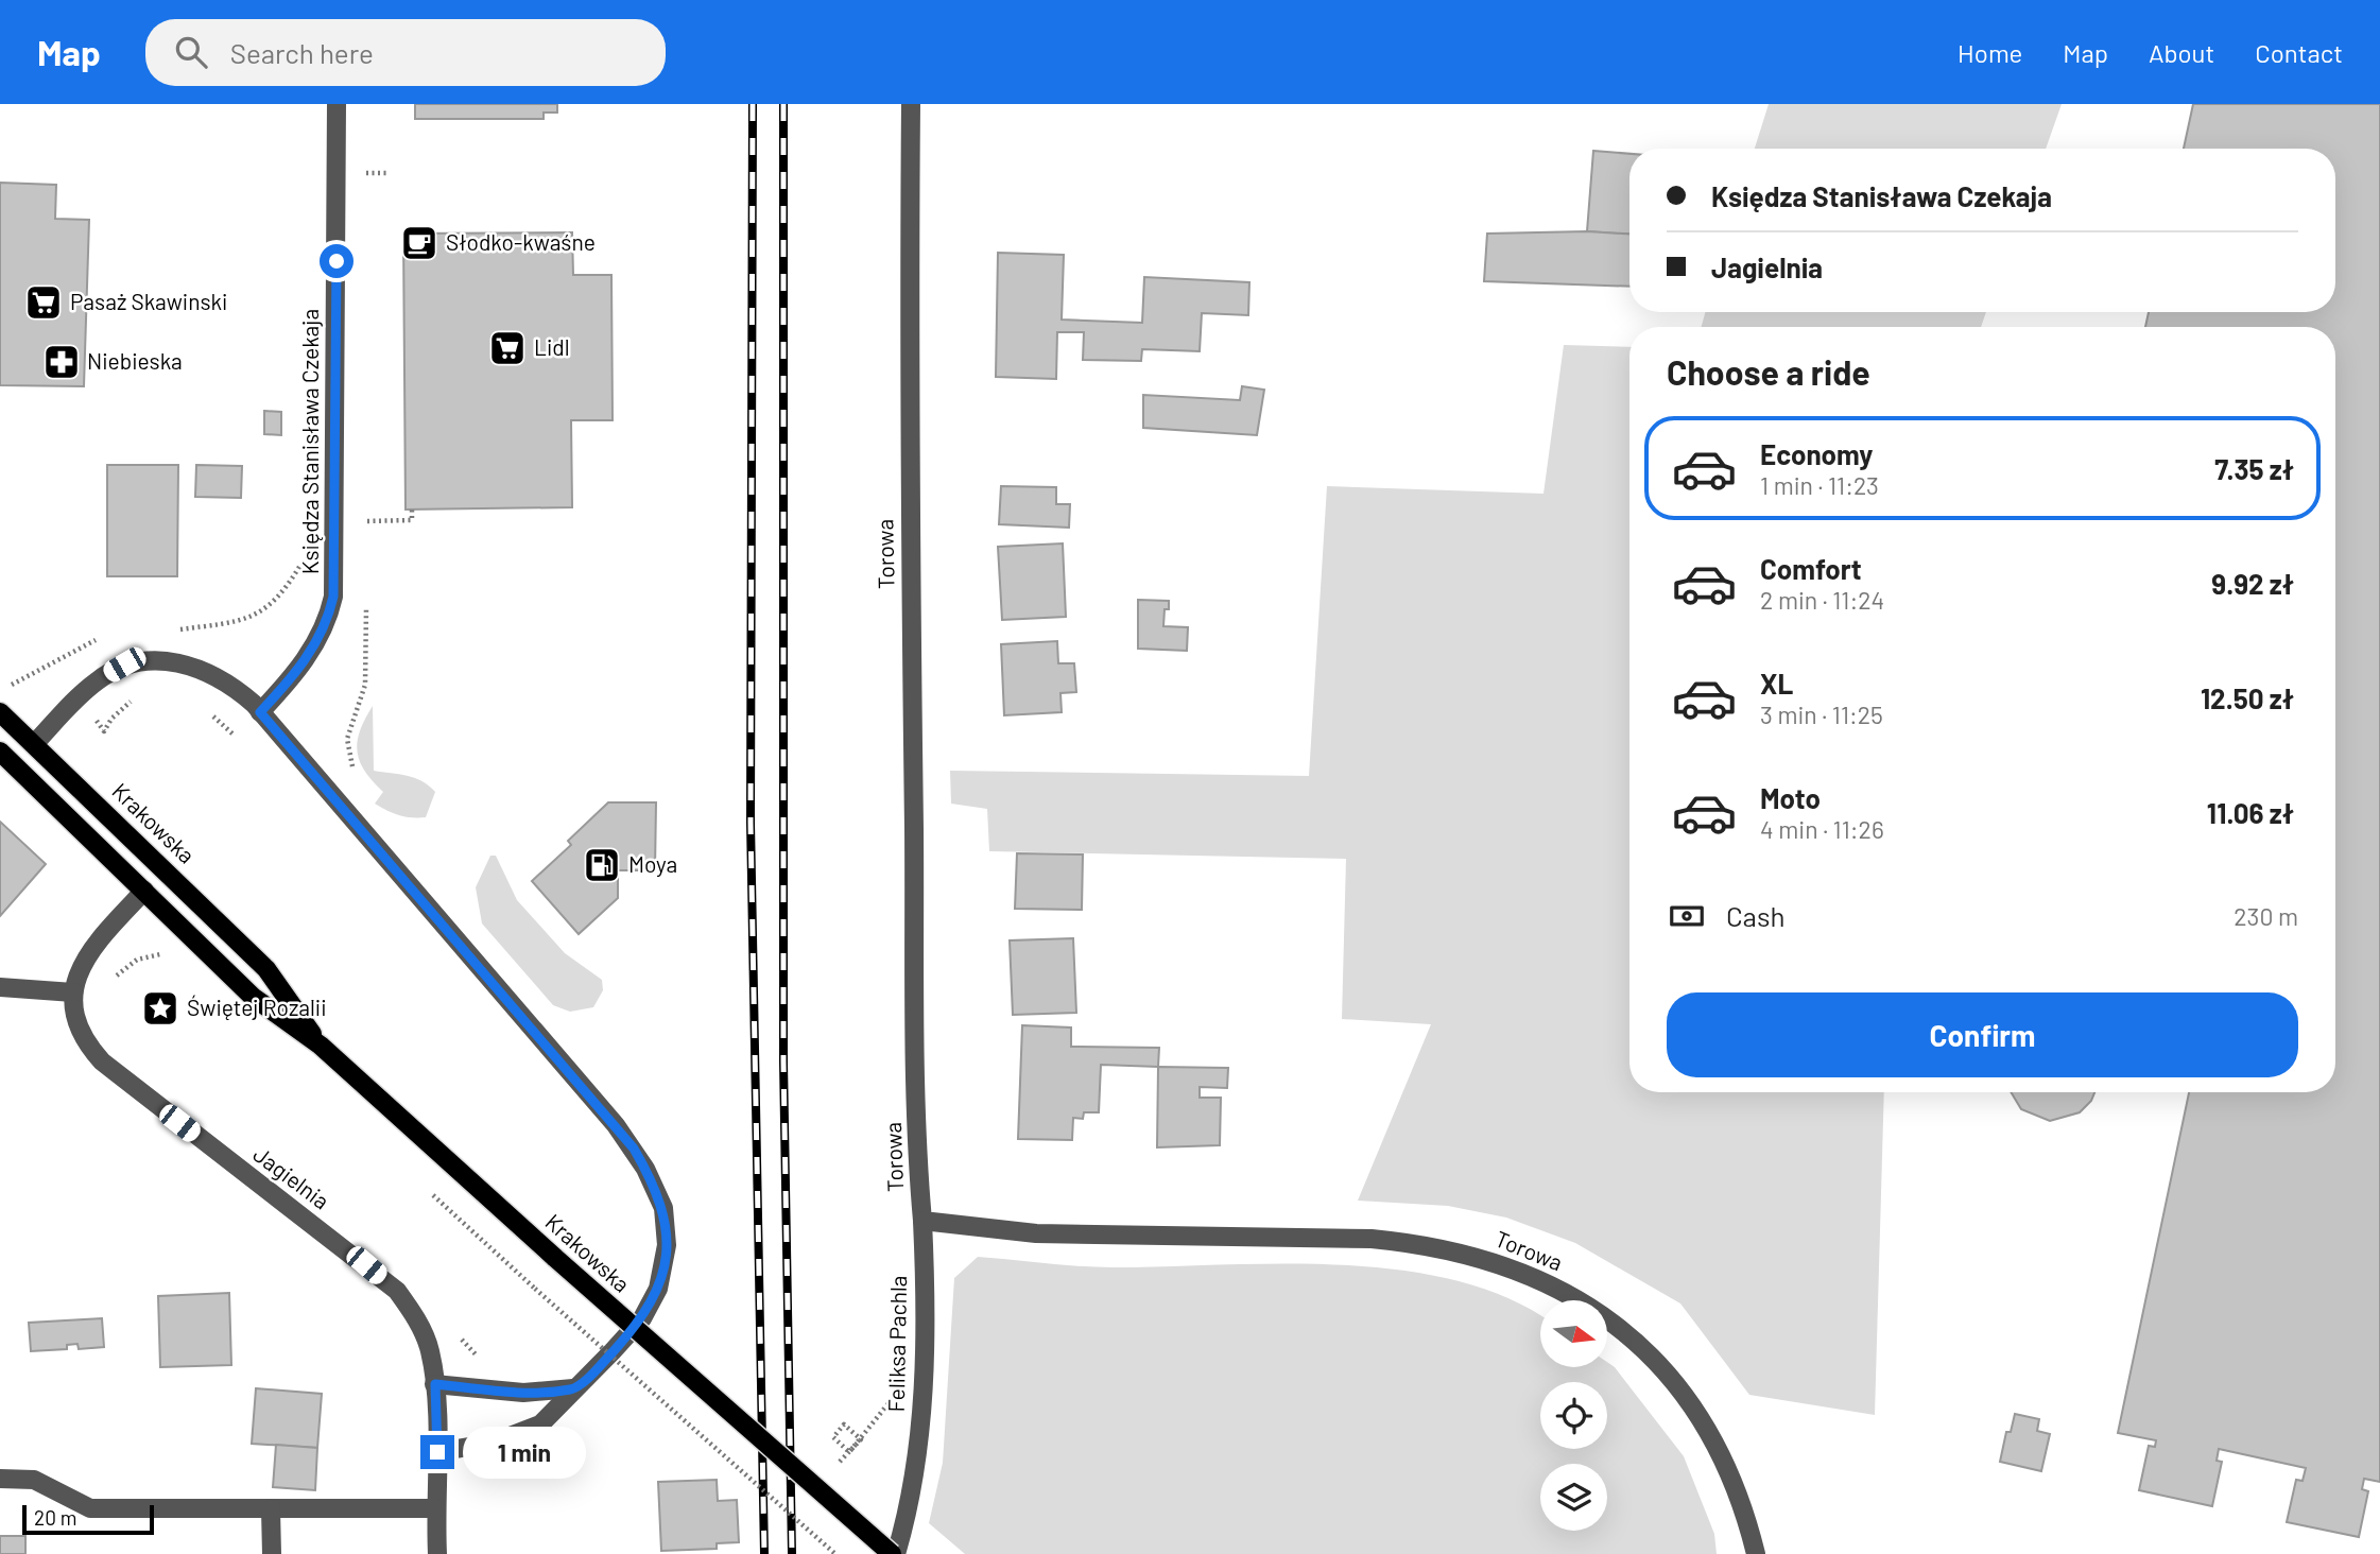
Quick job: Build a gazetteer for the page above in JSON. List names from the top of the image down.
{
  "streets": {
    "main road": ["Krakowska"],
    "street": [
      "Księdza Stanisława Czekaja",
      "Torowa",
      "Jagielnia",
      "Feliksa Pachla"
    ]
  },
  "crossings": [
    ["Torowa", "Feliksa Pachla"],
    ["Krakowska", "Jagielnia"],
    ["Krakowska", "Feliksa Pachla"]
  ],
  "places": {
    "cafe": ["Słodko-kwaśne"],
    "supermarket": ["Pasaż Skawinski", "Lidl"],
    "pharmacy": ["Niebieska"],
    "fuel station": ["Moya"],
    "place": ["Świętej Rozalii"]
  },
  "scale_bar": "20 m",
  "north": "right",
  "page": {
    "header": "Map",
    "search": "Search here",
    "nav": [
      "Home",
      "Map",
      "About",
      "Contact"
    ],
    "banner": ["Księdza Stanisława Czekaja", "Jagielnia"],
    "heading": "Choose a ride",
    "list": [
      {
        "name": "Economy",
        "note": "1 min · 11:23",
        "value": "7.35 zł"
      },
      {
        "name": "Comfort",
        "note": "2 min · 11:24",
        "value": "9.92 zł"
      },
      {
        "name": "XL",
        "note": "3 min · 11:25",
        "value": "12.50 zł"
      },
      {
        "name": "Moto",
        "note": "4 min · 11:26",
        "value": "11.06 zł"
      }
    ],
    "pay": ["Cash", "230 m"],
    "buttons": "Confirm",
    "bubble": "1 min",
    "scale": "20 m"
  }
}
